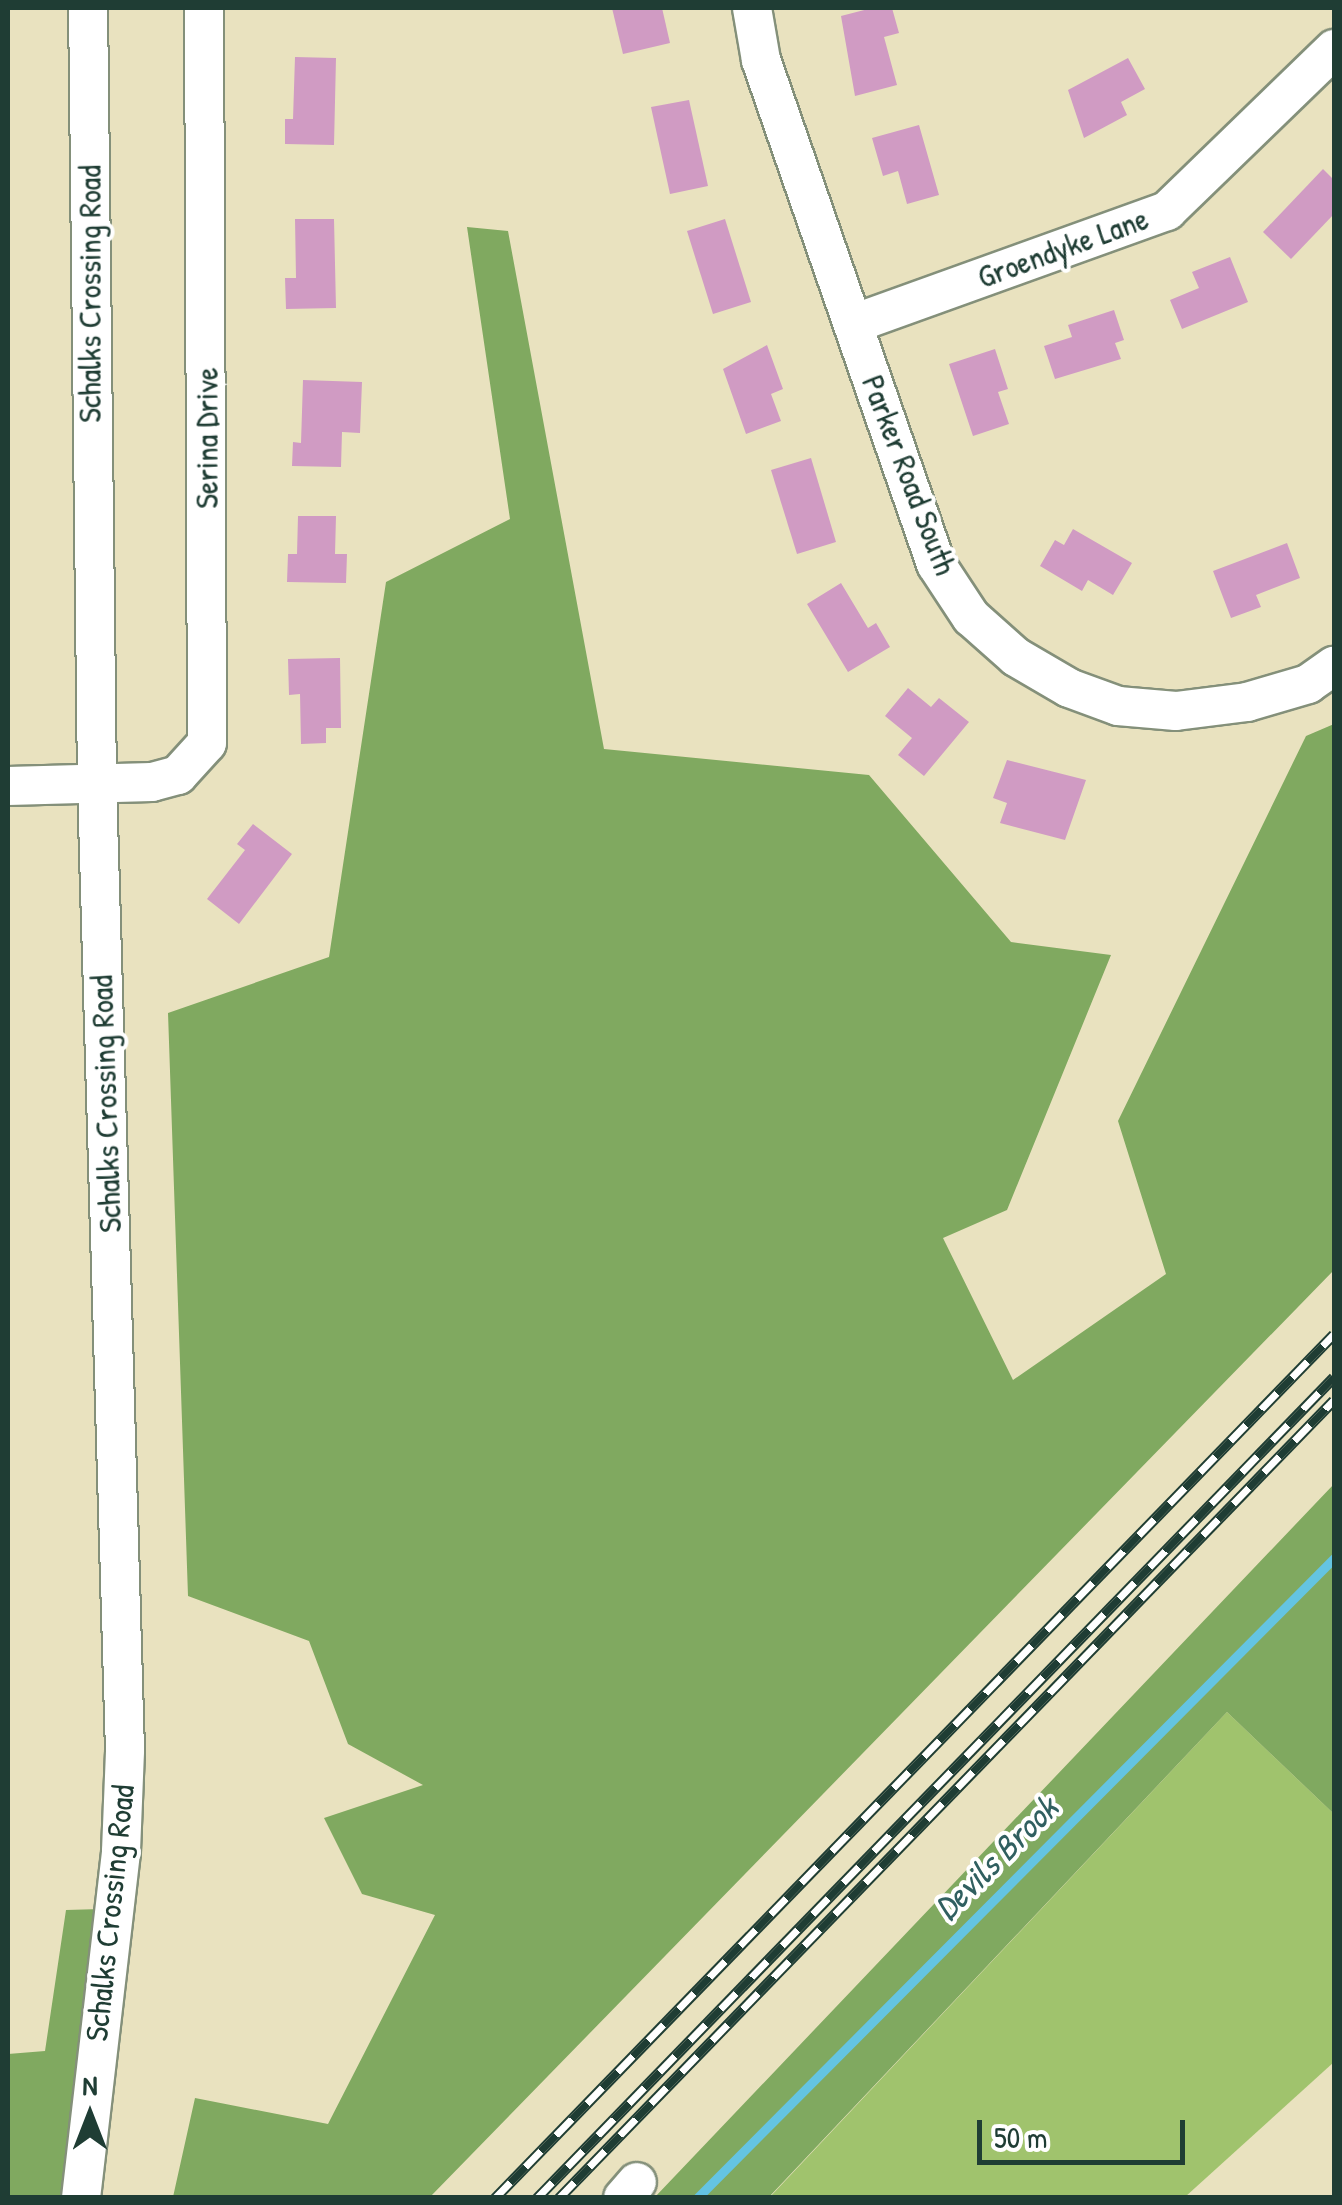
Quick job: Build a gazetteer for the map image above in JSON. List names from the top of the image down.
{
  "streets": {
    "street": [
      "Groendyke Lane",
      "Schalks Crossing Road",
      "Serina Drive",
      "Parker Road South"
    ]
  },
  "crossings": [
    ["Groendyke Lane", "Parker Road South"],
    ["Schalks Crossing Road", "Serina Drive"]
  ],
  "water": ["Devils Brook"],
  "scale_bar": "50 m",
  "north": "top"
}
